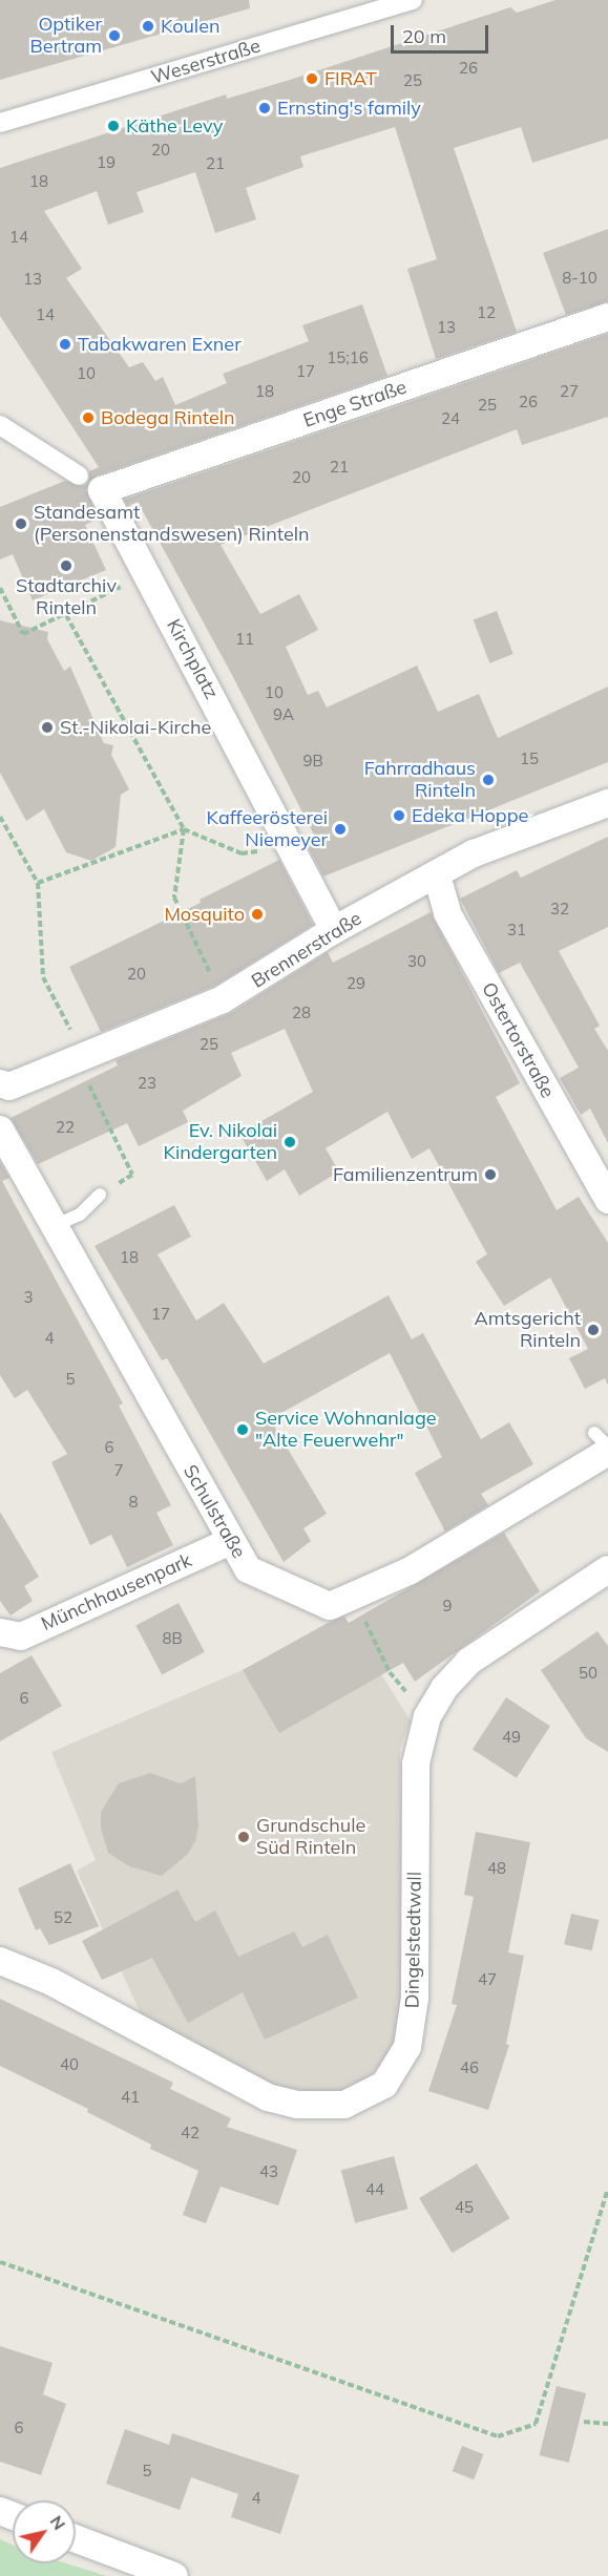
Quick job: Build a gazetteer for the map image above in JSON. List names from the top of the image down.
{
  "streets": {
    "street": [
      "Weserstraße",
      "Enge Straße",
      "Kirchplatz",
      "Brennerstraße",
      "Ostertorstraße",
      "Schulstraße",
      "Münchhausenpark",
      "Dingelstedtwall"
    ]
  },
  "crossings": [
    ["Enge Straße", "Kirchplatz"],
    ["Kirchplatz", "Brennerstraße"],
    ["Brennerstraße", "Ostertorstraße"],
    ["Schulstraße", "Münchhausenpark"]
  ],
  "places": [
    "Koulen",
    "Optiker Bertram",
    "FIRAT",
    "Ernsting's family",
    "Käthe Levy",
    "Tabakwaren Exner",
    "Bodega Rinteln",
    "Standesamt (Personenstandswesen) Rinteln",
    "Stadtarchiv Rinteln",
    "St.-Nikolai-Kirche",
    "Fahrradhaus Rinteln",
    "Edeka Hoppe",
    "Kaffeerösterei Niemeyer",
    "Mosquito",
    "Ev. Nikolai Kindergarten",
    "Familienzentrum",
    "Amtsgericht Rinteln",
    "Service Wohnanlage \"Alte Feuerwehr\"",
    "Grundschule Süd Rinteln"
  ],
  "house_numbers": [
    "26",
    "25",
    "20",
    "19",
    "21",
    "18",
    "14",
    "8-10",
    "13",
    "12",
    "14",
    "13",
    "15;16",
    "17",
    "10",
    "18",
    "27",
    "26",
    "25",
    "24",
    "21",
    "20",
    "11",
    "10",
    "9A",
    "15",
    "9B",
    "32",
    "31",
    "30",
    "20",
    "29",
    "28",
    "25",
    "23",
    "22",
    "18",
    "3",
    "17",
    "4",
    "5",
    "6",
    "7",
    "8",
    "9",
    "8B",
    "50",
    "6",
    "49",
    "48",
    "52",
    "47",
    "40",
    "46",
    "41",
    "42",
    "43",
    "44",
    "45",
    "6",
    "5",
    "4"
  ],
  "scale_bar": "20 m",
  "north": "top right"
}
